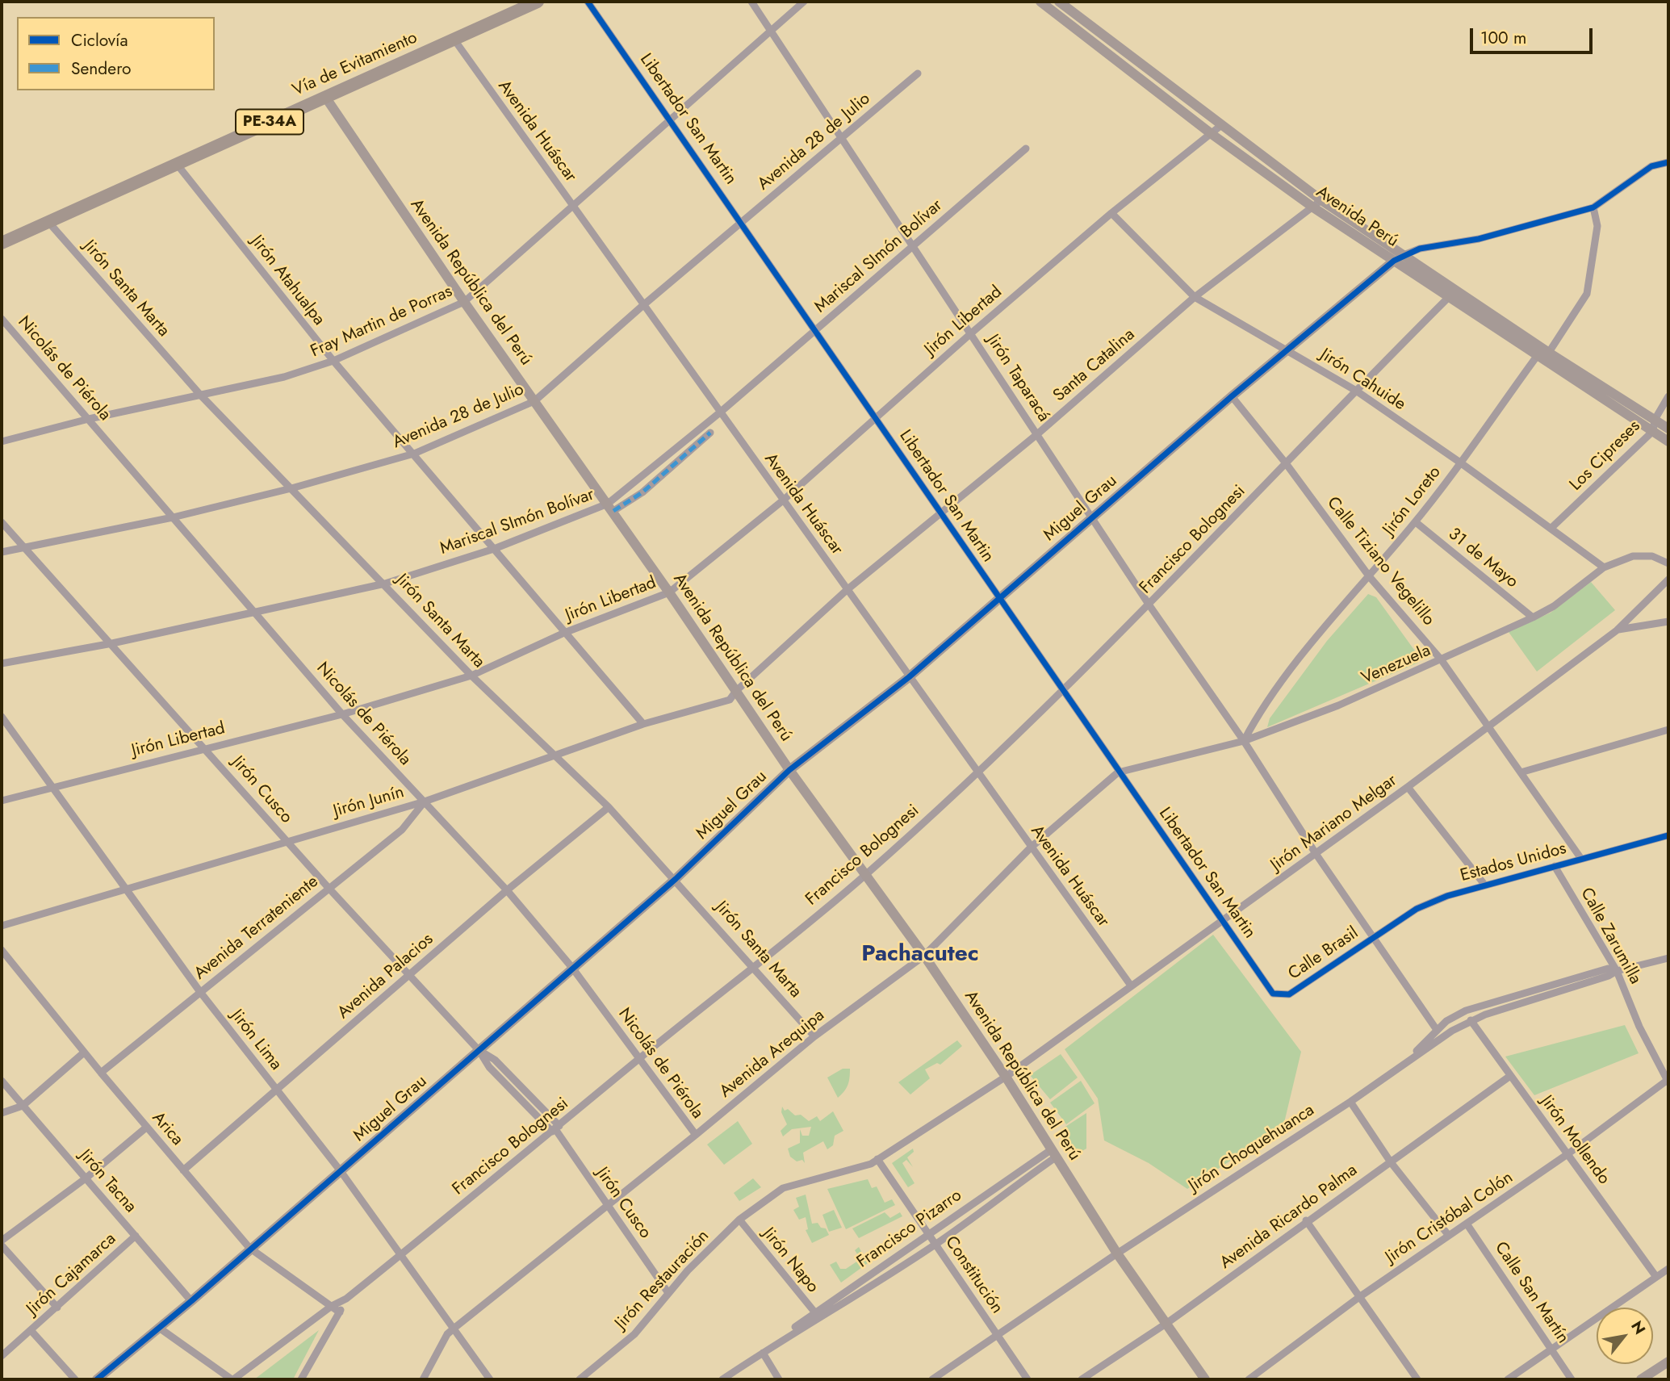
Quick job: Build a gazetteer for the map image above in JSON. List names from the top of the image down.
{
  "streets": {
    "highway": ["Vía de Evitamiento", "PE-34A"],
    "street": [
      "Libertador San Martin",
      "Avenida Huáscar",
      "Avenida 28 de Julio",
      "Avenida Perú",
      "Mariscal SImón Bolívar",
      "Jirón Atahualpa",
      "Avenida República del Perú",
      "Jirón Santa Marta",
      "Jirón Libertad",
      "Fray Martin de Porras",
      "Santa Catalina",
      "Nicolás de Piérola",
      "Jirón Taparacá",
      "Jirón Cahuide",
      "Los Cipreses",
      "Jirón Loreto",
      "Miguel Grau",
      "Francisco Bolognesi",
      "31 de Mayo",
      "Calle Tiziano Vegelillo",
      "Venezuela",
      "Jirón Cusco",
      "Jirón Junín",
      "Jirón Mariano Melgar",
      "Estados Unidos",
      "Avenida Terrateniente",
      "Calle Zarumilla",
      "Calle Brasil",
      "Avenida Palacios",
      "Jirón Lima",
      "Avenida Arequipa",
      "Arica",
      "Jirón Mollendo",
      "Jirón Choquehuanca",
      "Jirón Tacna",
      "Avenida Ricardo Palma",
      "Jirón Cristóbal Colón",
      "Francisco Pizarro",
      "Jirón Napo",
      "Jirón Cajamarca",
      "Constitución",
      "Jirón Restauración",
      "Calle San Martín"
    ]
  },
  "crossings": [
    ["Vía de Evitamiento", "Avenida Huáscar"],
    ["Vía de Evitamiento", "Jirón Atahualpa"],
    ["Vía de Evitamiento", "Avenida República del Perú"],
    ["Vía de Evitamiento", "Jirón Santa Marta"],
    ["Libertador San Martin", "Avenida 28 de Julio"],
    ["Libertador San Martin", "Mariscal SImón Bolívar"],
    ["Libertador San Martin", "Jirón Libertad"],
    ["Libertador San Martin", "Fray Martin de Porras"],
    ["Libertador San Martin", "Santa Catalina"],
    ["Libertador San Martin", "Miguel Grau"],
    ["Libertador San Martin", "Francisco Bolognesi"],
    ["Libertador San Martin", "Venezuela"],
    ["Libertador San Martin", "Jirón Mariano Melgar"],
    ["Libertador San Martin", "Calle Brasil"],
    ["Libertador San Martin", "Avenida Arequipa"],
    ["Avenida Huáscar", "Avenida 28 de Julio"],
    ["Avenida Huáscar", "Mariscal SImón Bolívar"],
    ["Avenida Huáscar", "Jirón Libertad"],
    ["Avenida Huáscar", "Fray Martin de Porras"],
    ["Avenida Huáscar", "Santa Catalina"],
    ["Avenida Huáscar", "Miguel Grau"],
    ["Avenida Huáscar", "Francisco Bolognesi"],
    ["Avenida Huáscar", "Jirón Mariano Melgar"],
    ["Avenida Huáscar", "Avenida Arequipa"],
    ["Avenida 28 de Julio", "Jirón Atahualpa"],
    ["Avenida 28 de Julio", "Avenida República del Perú"],
    ["Avenida 28 de Julio", "Jirón Santa Marta"],
    ["Avenida 28 de Julio", "Nicolás de Piérola"],
    ["Avenida 28 de Julio", "Jirón Taparacá"],
    ["Avenida 28 de Julio", "Jirón Cusco"],
    ["Avenida Perú", "Jirón Libertad"],
    ["Avenida Perú", "Santa Catalina"],
    ["Avenida Perú", "Los Cipreses"],
    ["Avenida Perú", "Jirón Loreto"],
    ["Avenida Perú", "Miguel Grau"],
    ["Avenida Perú", "Francisco Bolognesi"],
    ["Mariscal SImón Bolívar", "Jirón Atahualpa"],
    ["Mariscal SImón Bolívar", "Avenida República del Perú"],
    ["Mariscal SImón Bolívar", "Jirón Santa Marta"],
    ["Mariscal SImón Bolívar", "Nicolás de Piérola"],
    ["Mariscal SImón Bolívar", "Jirón Taparacá"],
    ["Mariscal SImón Bolívar", "Jirón Cusco"],
    ["Jirón Atahualpa", "Jirón Libertad"],
    ["Jirón Atahualpa", "Fray Martin de Porras"],
    ["Jirón Atahualpa", "Jirón Junín"],
    ["Avenida República del Perú", "Jirón Libertad"],
    ["Avenida República del Perú", "Fray Martin de Porras"],
    ["Avenida República del Perú", "Santa Catalina"],
    ["Avenida República del Perú", "Miguel Grau"],
    ["Avenida República del Perú", "Francisco Bolognesi"],
    ["Avenida República del Perú", "Jirón Junín"],
    ["Avenida República del Perú", "Jirón Mariano Melgar"],
    ["Avenida República del Perú", "Avenida Arequipa"],
    ["Avenida República del Perú", "Jirón Choquehuanca"],
    ["Avenida República del Perú", "Avenida Ricardo Palma"],
    ["Avenida República del Perú", "Francisco Pizarro"],
    ["Avenida República del Perú", "Jirón Restauración"],
    ["Jirón Santa Marta", "Jirón Libertad"],
    ["Jirón Santa Marta", "Fray Martin de Porras"],
    ["Jirón Santa Marta", "Miguel Grau"],
    ["Jirón Santa Marta", "Francisco Bolognesi"],
    ["Jirón Santa Marta", "Jirón Junín"],
    ["Jirón Santa Marta", "Avenida Palacios"],
    ["Jirón Santa Marta", "Avenida Arequipa"],
    ["Jirón Libertad", "Nicolás de Piérola"],
    ["Jirón Libertad", "Jirón Taparacá"],
    ["Jirón Libertad", "Jirón Cahuide"],
    ["Jirón Libertad", "Jirón Cusco"],
    ["Jirón Libertad", "Jirón Lima"],
    ["Fray Martin de Porras", "Nicolás de Piérola"],
    ["Fray Martin de Porras", "Jirón Taparacá"],
    ["Santa Catalina", "Jirón Taparacá"],
    ["Santa Catalina", "Jirón Cahuide"],
    ["Santa Catalina", "Jirón Junín"],
    ["Nicolás de Piérola", "Miguel Grau"],
    ["Nicolás de Piérola", "Francisco Bolognesi"],
    ["Nicolás de Piérola", "Jirón Junín"],
    ["Nicolás de Piérola", "Avenida Terrateniente"],
    ["Nicolás de Piérola", "Avenida Palacios"],
    ["Nicolás de Piérola", "Avenida Arequipa"],
    ["Jirón Taparacá", "Jirón Loreto"],
    ["Jirón Taparacá", "Miguel Grau"],
    ["Jirón Taparacá", "Francisco Bolognesi"],
    ["Jirón Taparacá", "Venezuela"],
    ["Jirón Cahuide", "Los Cipreses"],
    ["Jirón Cahuide", "Jirón Loreto"],
    ["Jirón Cahuide", "Miguel Grau"],
    ["Jirón Cahuide", "Francisco Bolognesi"],
    ["Jirón Cahuide", "Venezuela"],
    ["Jirón Loreto", "31 de Mayo"],
    ["Jirón Loreto", "Calle Tiziano Vegelillo"],
    ["Jirón Loreto", "Venezuela"],
    ["Miguel Grau", "Calle Tiziano Vegelillo"],
    ["Miguel Grau", "Jirón Cusco"],
    ["Miguel Grau", "Jirón Lima"],
    ["Miguel Grau", "Arica"],
    ["Miguel Grau", "Jirón Tacna"],
    ["Francisco Bolognesi", "Calle Tiziano Vegelillo"],
    ["Francisco Bolognesi", "Jirón Cusco"],
    ["Francisco Bolognesi", "Jirón Lima"],
    ["Francisco Bolognesi", "Arica"],
    ["31 de Mayo", "Venezuela"],
    ["Calle Tiziano Vegelillo", "Venezuela"],
    ["Calle Tiziano Vegelillo", "Jirón Mariano Melgar"],
    ["Calle Tiziano Vegelillo", "Estados Unidos"],
    ["Venezuela", "Avenida Arequipa"],
    ["Jirón Cusco", "Jirón Junín"],
    ["Jirón Cusco", "Avenida Terrateniente"],
    ["Jirón Cusco", "Avenida Palacios"],
    ["Jirón Cusco", "Avenida Arequipa"],
    ["Jirón Cusco", "Jirón Restauración"],
    ["Jirón Junín", "Avenida Terrateniente"],
    ["Jirón Junín", "Jirón Lima"],
    ["Jirón Mariano Melgar", "Jirón Restauración"],
    ["Estados Unidos", "Calle Zarumilla"],
    ["Estados Unidos", "Calle Brasil"],
    ["Avenida Terrateniente", "Jirón Lima"],
    ["Avenida Terrateniente", "Arica"],
    ["Calle Zarumilla", "Jirón Choquehuanca"],
    ["Calle Zarumilla", "Jirón Cristóbal Colón"],
    ["Avenida Palacios", "Jirón Lima"],
    ["Avenida Palacios", "Arica"],
    ["Jirón Lima", "Avenida Arequipa"],
    ["Jirón Mollendo", "Jirón Choquehuanca"],
    ["Jirón Mollendo", "Avenida Ricardo Palma"],
    ["Jirón Mollendo", "Jirón Cristóbal Colón"],
    ["Jirón Choquehuanca", "Constitución"],
    ["Jirón Tacna", "Jirón Cajamarca"],
    ["Jirón Cristóbal Colón", "Calle San Martín"],
    ["Francisco Pizarro", "Jirón Napo"],
    ["Francisco Pizarro", "Constitución"],
    ["Jirón Napo", "Jirón Restauración"],
    ["Constitución", "Jirón Restauración"]
  ],
  "districts": ["Pachacutec"],
  "legend": ["Ciclovía", "Sendero"],
  "scale_bar": "100 m",
  "north": "top right"
}
